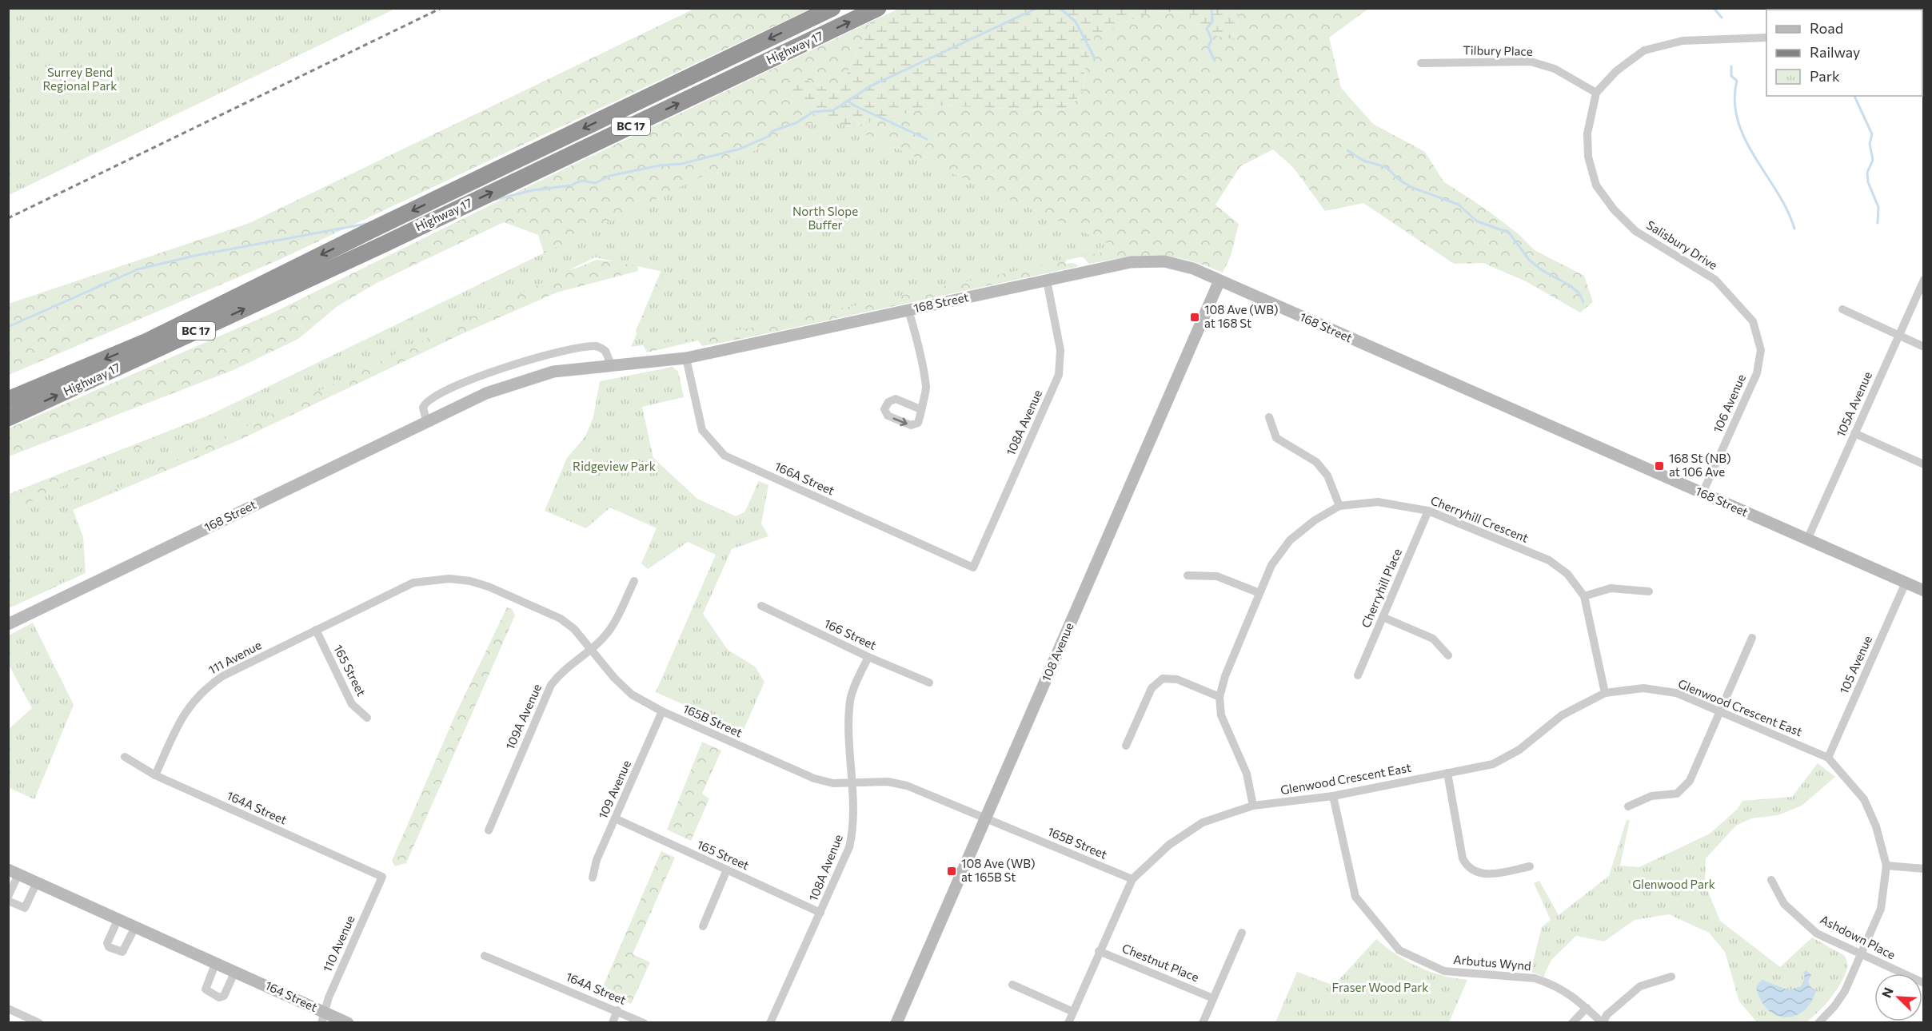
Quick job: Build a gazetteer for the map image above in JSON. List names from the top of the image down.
{
  "streets": {
    "highway": ["Highway 17", "BC 17"],
    "street": [
      "Tilbury Place",
      "Salisbury Drive",
      "168 Street",
      "106 Avenue",
      "105A Avenue",
      "108A Avenue",
      "166A Street",
      "Cherryhill Crescent",
      "Cherryhill Place",
      "166 Street",
      "108 Avenue",
      "111 Avenue",
      "105 Avenue",
      "165 Street",
      "Glenwood Crescent East",
      "109A Avenue",
      "165B Street",
      "109 Avenue",
      "164A Street",
      "Ashdown Place",
      "110 Avenue",
      "Chestnut Place",
      "Arbutus Wynd",
      "164 Street"
    ]
  },
  "crossings": [
    ["Tilbury Place", "Salisbury Drive"],
    ["Salisbury Drive", "106 Avenue"],
    ["168 Street", "106 Avenue"],
    ["168 Street", "105A Avenue"],
    ["168 Street", "108A Avenue"],
    ["168 Street", "166A Street"],
    ["168 Street", "108 Avenue"],
    ["168 Street", "105 Avenue"],
    ["108A Avenue", "166A Street"],
    ["108A Avenue", "166 Street"],
    ["108A Avenue", "165 Street"],
    ["108A Avenue", "165B Street"],
    ["Cherryhill Crescent", "Cherryhill Place"],
    ["Cherryhill Crescent", "Glenwood Crescent East"],
    ["108 Avenue", "165B Street"],
    ["111 Avenue", "165 Street"],
    ["111 Avenue", "165B Street"],
    ["111 Avenue", "164A Street"],
    ["105 Avenue", "Glenwood Crescent East"],
    ["165 Street", "165B Street"],
    ["165 Street", "109 Avenue"],
    ["Glenwood Crescent East", "165B Street"],
    ["Glenwood Crescent East", "Arbutus Wynd"],
    ["109A Avenue", "165B Street"],
    ["165B Street", "109 Avenue"],
    ["164A Street", "110 Avenue"],
    ["110 Avenue", "164 Street"]
  ],
  "parks": [
    "Surrey Bend Regional Park",
    "North Slope Buffer",
    "Ridgeview Park",
    "Glenwood Park",
    "Fraser Wood Park"
  ],
  "places": {
    "transit": ["108 Ave (WB) at 168 St", "168 St (NB) at 106 Ave", "108 Ave (WB) at 165B St"]
  },
  "legend": ["Road", "Railway", "Park"],
  "north": "top left"
}
